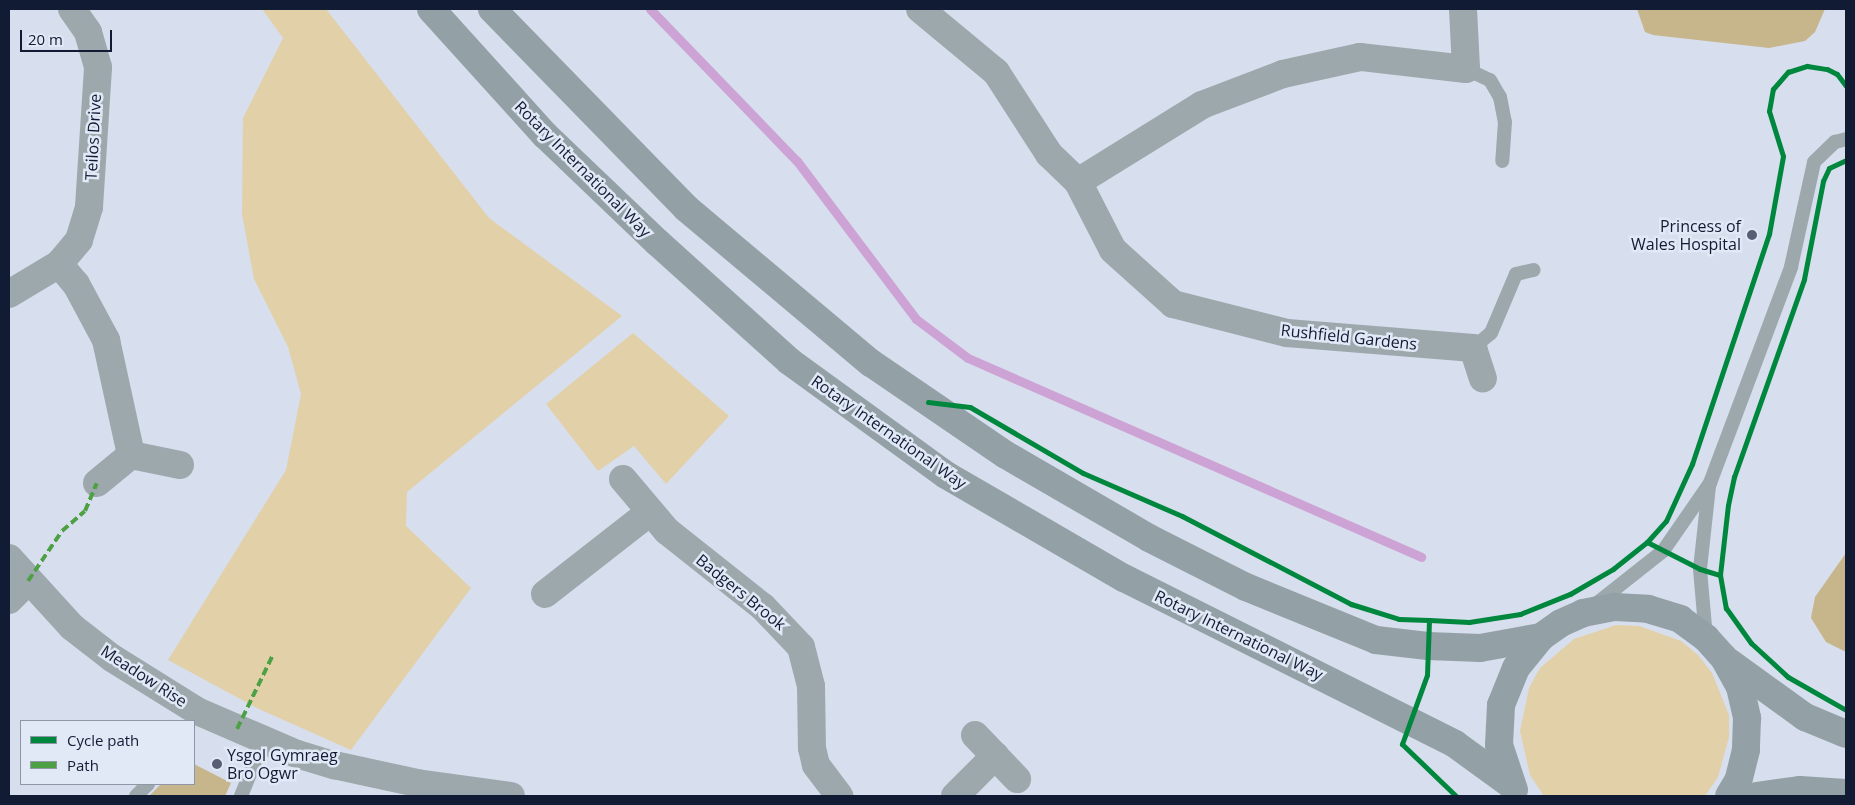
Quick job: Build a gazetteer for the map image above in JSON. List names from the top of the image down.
{
  "streets": {
    "main road": ["Rotary International Way"],
    "street": [
      "Teilos Drive",
      "Rushfield Gardens",
      "Badgers Brook",
      "Meadow Rise"
    ]
  },
  "places": ["Princess of Wales Hospital", "Ysgol Gymraeg Bro Ogwr"],
  "legend": ["Cycle path", "Path"],
  "scale_bar": "20 m"
}
